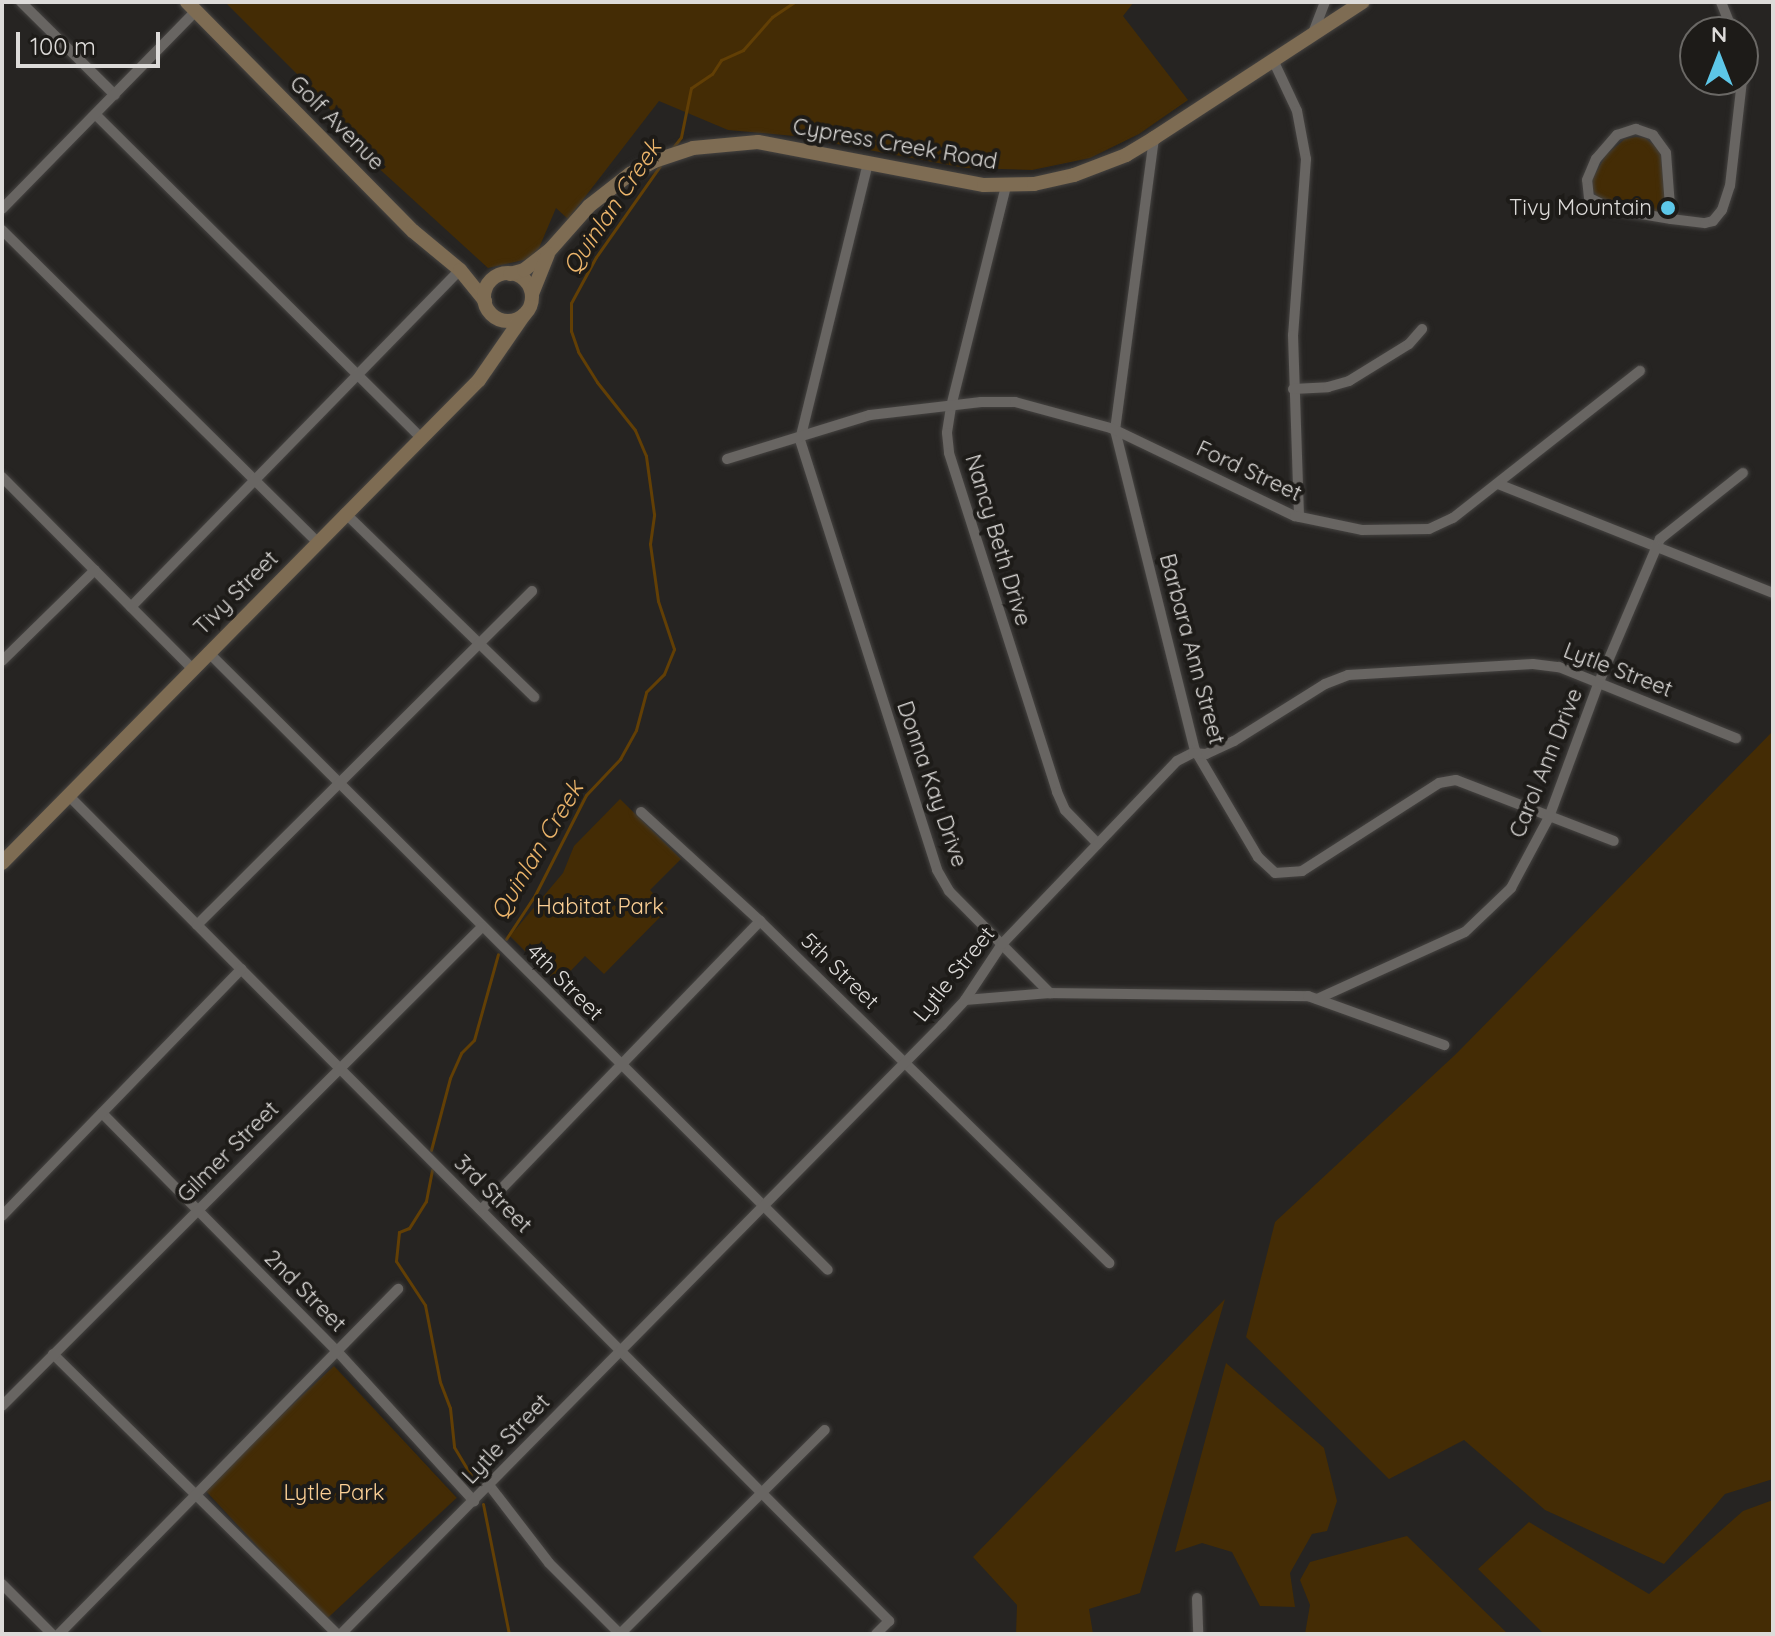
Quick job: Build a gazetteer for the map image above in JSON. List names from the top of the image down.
{
  "streets": {
    "main road": ["Golf Avenue", "Cypress Creek Road", "Tivy Street"],
    "street": [
      "Ford Street",
      "Nancy Beth Drive",
      "Barbara Ann Street",
      "Lytle Street",
      "Carol Ann Drive",
      "Donna Kay Drive",
      "5th Street",
      "4th Street",
      "Gilmer Street",
      "3rd Street",
      "2nd Street"
    ]
  },
  "crossings": [
    ["Golf Avenue", "Cypress Creek Road"],
    ["Golf Avenue", "Tivy Street"],
    ["Cypress Creek Road", "Nancy Beth Drive"],
    ["Cypress Creek Road", "Tivy Street"],
    ["Cypress Creek Road", "Barbara Ann Street"],
    ["Cypress Creek Road", "Donna Kay Drive"],
    ["Ford Street", "Nancy Beth Drive"],
    ["Ford Street", "Barbara Ann Street"],
    ["Ford Street", "Donna Kay Drive"],
    ["Nancy Beth Drive", "Lytle Street"],
    ["Tivy Street", "4th Street"],
    ["Tivy Street", "3rd Street"],
    ["Barbara Ann Street", "Lytle Street"],
    ["Barbara Ann Street", "Carol Ann Drive"],
    ["Lytle Street", "Carol Ann Drive"],
    ["Lytle Street", "Donna Kay Drive"],
    ["Lytle Street", "5th Street"],
    ["Lytle Street", "4th Street"],
    ["Lytle Street", "3rd Street"],
    ["Lytle Street", "2nd Street"],
    ["4th Street", "Gilmer Street"],
    ["Gilmer Street", "3rd Street"],
    ["Gilmer Street", "2nd Street"]
  ],
  "water": ["Quinlan Creek"],
  "parks": ["Habitat Park", "Lytle Park"],
  "places": ["Tivy Mountain"],
  "scale_bar": "100 m",
  "north": "top"
}
